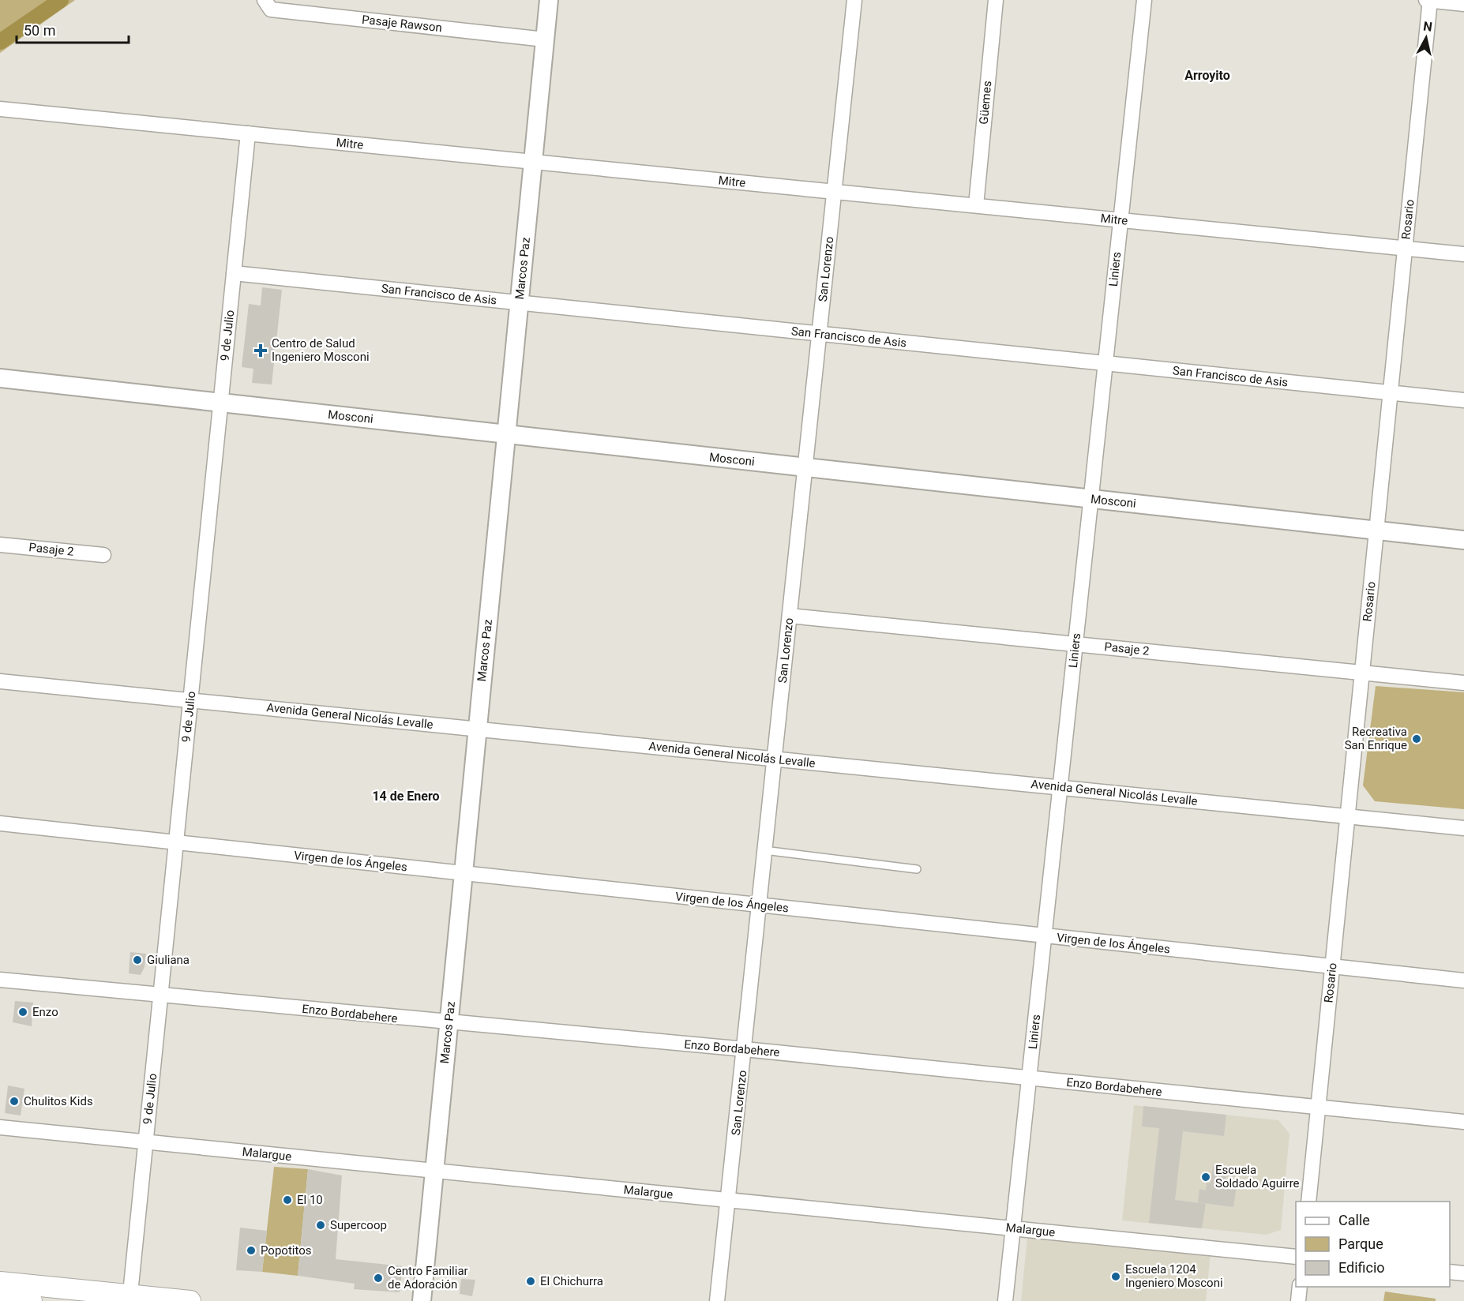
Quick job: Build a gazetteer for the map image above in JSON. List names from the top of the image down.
{
  "streets": {
    "street": [
      "Pasaje Rawson",
      "Güemes",
      "Mitre",
      "Rosario",
      "Marcos Paz",
      "San Lorenzo",
      "Liniers",
      "San Francisco de Asis",
      "9 de Julio",
      "Mosconi",
      "Pasaje 2",
      "Avenida General Nicolás Levalle",
      "Virgen de los Ángeles",
      "Enzo Bordabehere",
      "Malargue"
    ]
  },
  "crossings": [
    ["Pasaje Rawson", "Marcos Paz"],
    ["Güemes", "Mitre"],
    ["Mitre", "Rosario"],
    ["Mitre", "Marcos Paz"],
    ["Mitre", "San Lorenzo"],
    ["Mitre", "Liniers"],
    ["Mitre", "9 de Julio"],
    ["Rosario", "San Francisco de Asis"],
    ["Rosario", "Mosconi"],
    ["Rosario", "Pasaje 2"],
    ["Rosario", "Avenida General Nicolás Levalle"],
    ["Rosario", "Virgen de los Ángeles"],
    ["Rosario", "Enzo Bordabehere"],
    ["Marcos Paz", "San Francisco de Asis"],
    ["Marcos Paz", "Mosconi"],
    ["Marcos Paz", "Avenida General Nicolás Levalle"],
    ["Marcos Paz", "Virgen de los Ángeles"],
    ["Marcos Paz", "Enzo Bordabehere"],
    ["Marcos Paz", "Malargue"],
    ["San Lorenzo", "San Francisco de Asis"],
    ["San Lorenzo", "Mosconi"],
    ["San Lorenzo", "Pasaje 2"],
    ["San Lorenzo", "Avenida General Nicolás Levalle"],
    ["San Lorenzo", "Virgen de los Ángeles"],
    ["San Lorenzo", "Enzo Bordabehere"],
    ["San Lorenzo", "Malargue"],
    ["Liniers", "San Francisco de Asis"],
    ["Liniers", "Mosconi"],
    ["Liniers", "Pasaje 2"],
    ["Liniers", "Avenida General Nicolás Levalle"],
    ["Liniers", "Virgen de los Ángeles"],
    ["Liniers", "Enzo Bordabehere"],
    ["Liniers", "Malargue"],
    ["San Francisco de Asis", "9 de Julio"],
    ["9 de Julio", "Mosconi"],
    ["9 de Julio", "Avenida General Nicolás Levalle"],
    ["9 de Julio", "Virgen de los Ángeles"],
    ["9 de Julio", "Enzo Bordabehere"],
    ["9 de Julio", "Malargue"]
  ],
  "districts": ["Arroyito", "14 de Enero"],
  "places": {
    "health": ["Centro de Salud Ingeniero Mosconi"],
    "other": [
      "Recreativa San Enrique",
      "Giuliana",
      "Enzo",
      "Chulitos Kids",
      "Escuela Soldado Aguirre",
      "El 10",
      "Supercoop",
      "Popotitos",
      "Escuela 1204 Ingeniero Mosconi",
      "Centro Familiar de Adoración",
      "El Chichurra"
    ]
  },
  "legend": ["Calle", "Parque", "Edificio"],
  "scale_bar": "50 m",
  "north": "top"
}
